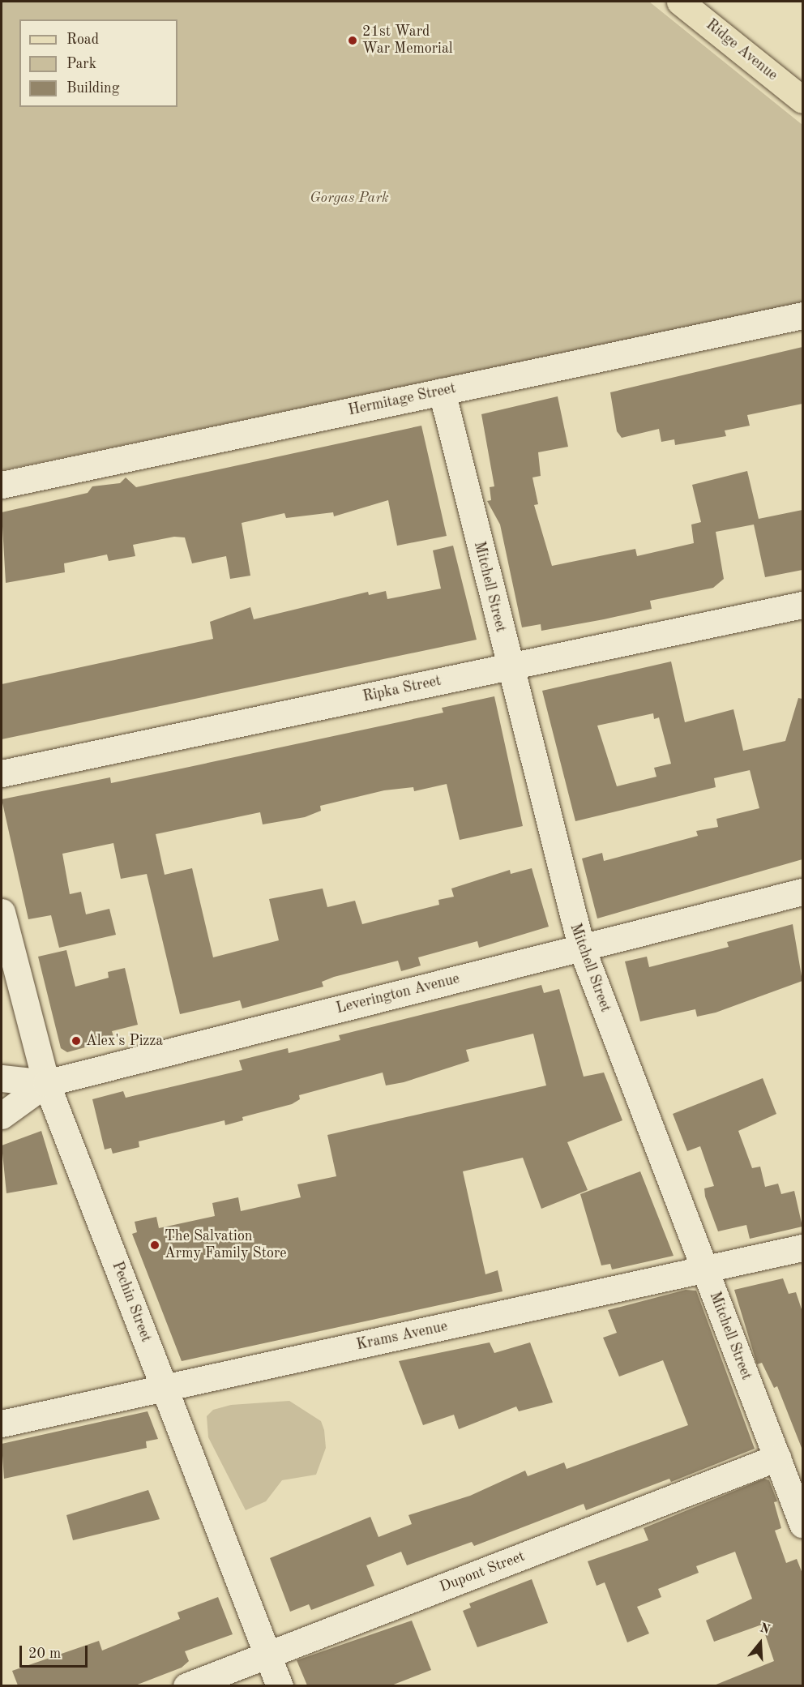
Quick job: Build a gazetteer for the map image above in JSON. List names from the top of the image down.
{
  "streets": {
    "main road": ["Ridge Avenue"],
    "street": [
      "Hermitage Street",
      "Mitchell Street",
      "Ripka Street",
      "Leverington Avenue",
      "Pechin Street",
      "Krams Avenue",
      "Dupont Street"
    ]
  },
  "crossings": [
    ["Hermitage Street", "Mitchell Street"],
    ["Mitchell Street", "Ripka Street"],
    ["Mitchell Street", "Leverington Avenue"],
    ["Mitchell Street", "Krams Avenue"],
    ["Mitchell Street", "Dupont Street"],
    ["Leverington Avenue", "Pechin Street"],
    ["Pechin Street", "Krams Avenue"],
    ["Pechin Street", "Dupont Street"]
  ],
  "parks": ["Gorgas Park"],
  "places": ["21st Ward War Memorial", "Alex's Pizza", "The Salvation Army Family Store"],
  "legend": ["Road", "Park", "Building"],
  "scale_bar": "20 m",
  "north": "top"
}
